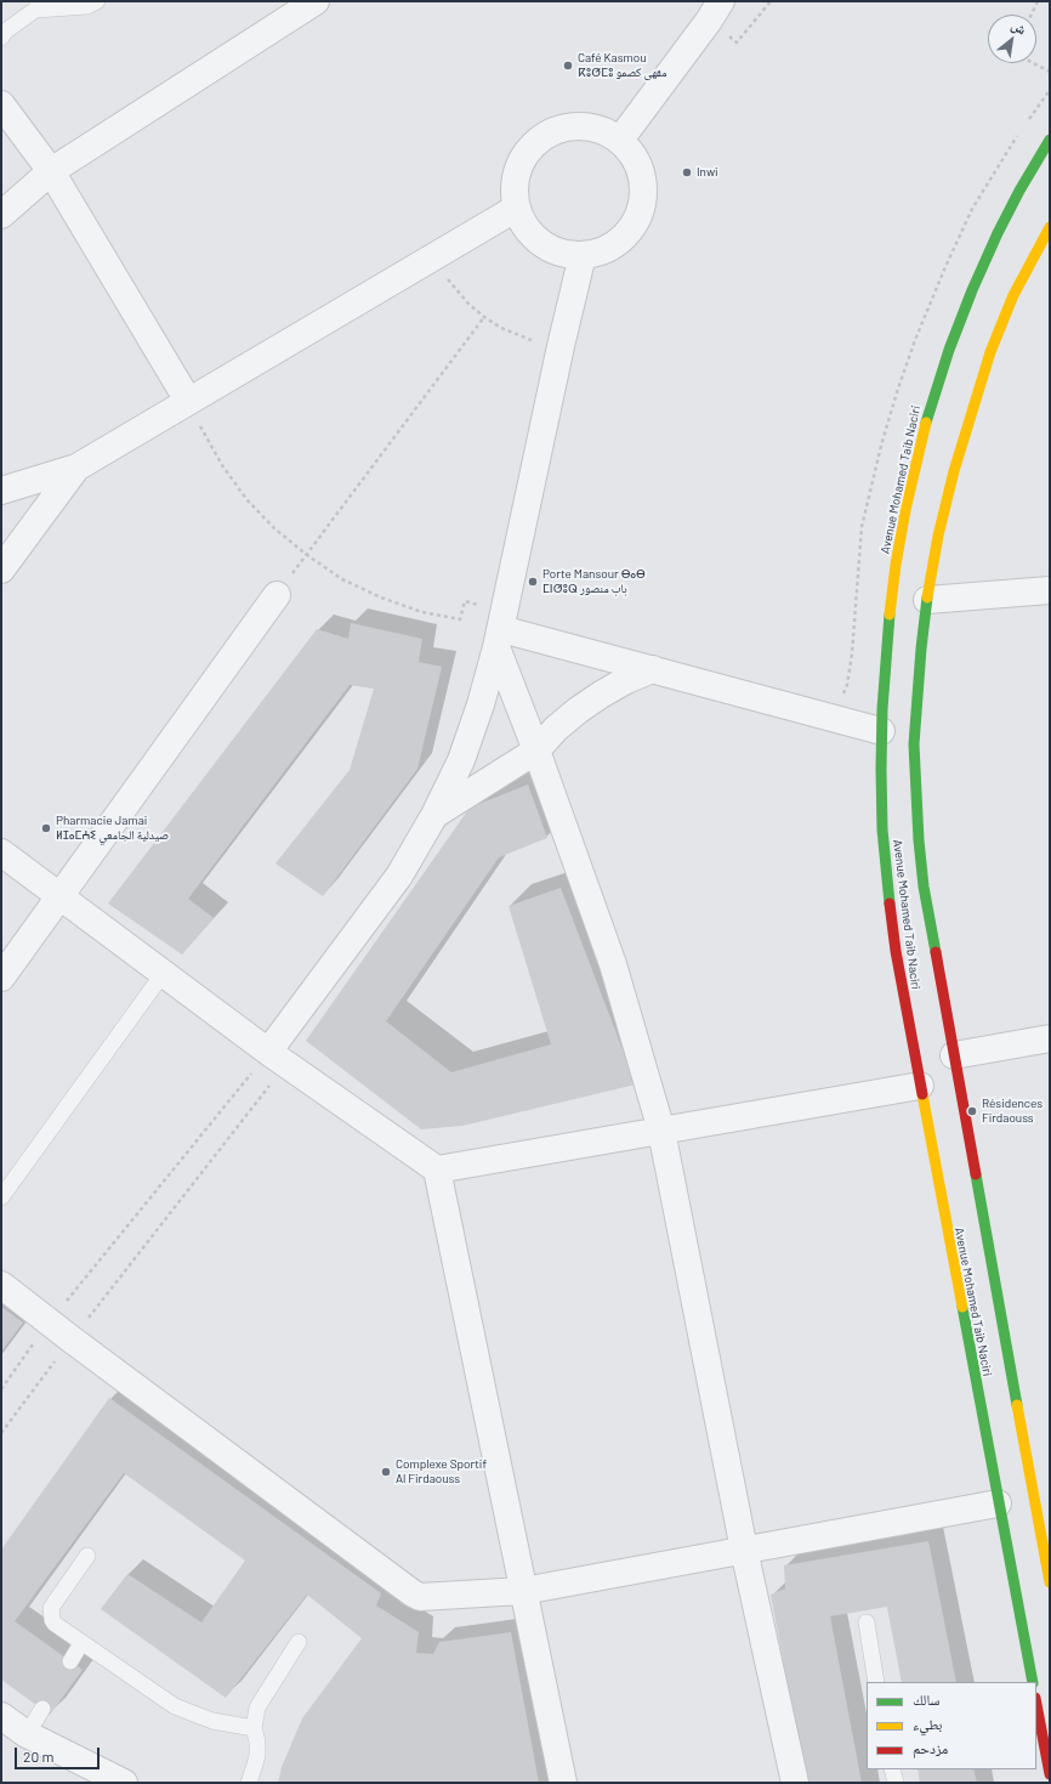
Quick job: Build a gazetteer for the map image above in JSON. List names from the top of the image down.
{
  "streets": {
    "street": ["Avenue Mohamed Taib Naciri"]
  },
  "places": [
    "Café Kasmou ⴽⵓⵚⵎⵓ مقهى كصمو",
    "Inwi",
    "Porte Mansour ⴱⴰⴱ ⵎⵏⵚⵓⵕ باب منصور",
    "Pharmacie Jamai ⵍⵊⴰⵎⵄⵉ صيدلية الجامعي",
    "Résidences Firdaouss",
    "Complexe Sportif Al Firdaouss"
  ],
  "legend": ["سالك", "بطيء", "مزدحم"],
  "scale_bar": "20 m",
  "north": "top right"
}
